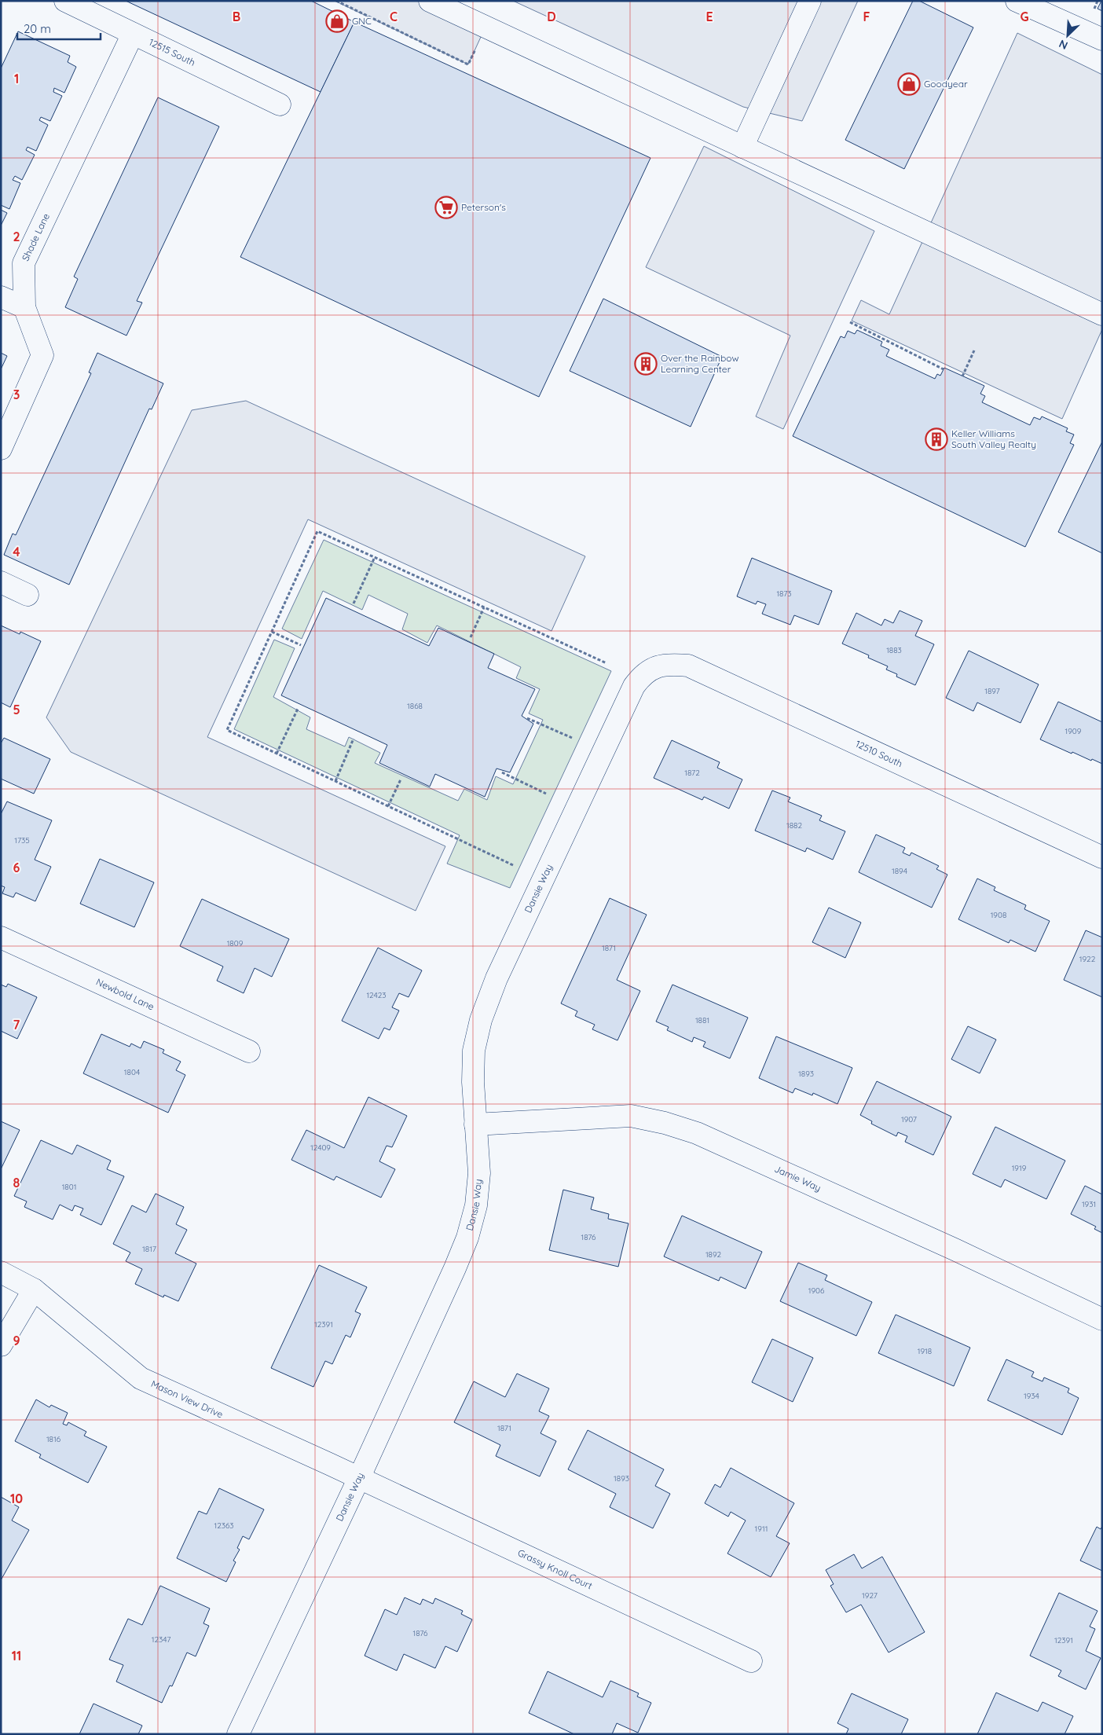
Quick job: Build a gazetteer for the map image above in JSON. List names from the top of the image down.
{
  "streets": {
    "street": [
      "12515 South",
      "Shade Lane",
      "12510 South",
      "Dansie Way",
      "Newbold Lane",
      "Jamie Way",
      "Mason View Drive",
      "Grassy Knoll Court"
    ]
  },
  "crossings": [
    ["12515 South", "Shade Lane"],
    ["12510 South", "Dansie Way"],
    ["Dansie Way", "Jamie Way"],
    ["Dansie Way", "Mason View Drive"],
    ["Dansie Way", "Grassy Knoll Court"],
    ["Mason View Drive", "Grassy Knoll Court"]
  ],
  "places": {
    "shop": ["GNC", "Goodyear"],
    "supermarket": ["Peterson's"],
    "building": ["Over the Rainbow Learning Center", "Keller Williams South Valley Realty"]
  },
  "house_numbers": [
    "1873",
    "1883",
    "1897",
    "1868",
    "1909",
    "1872",
    "1882",
    "1735",
    "1894",
    "1908",
    "1809",
    "1871",
    "1922",
    "12423",
    "1881",
    "1804",
    "1893",
    "1907",
    "12409",
    "1919",
    "1801",
    "1931",
    "1876",
    "1817",
    "1892",
    "1906",
    "12391",
    "1918",
    "1934",
    "1871",
    "1816",
    "1893",
    "12363",
    "1911",
    "1927",
    "1876",
    "12347",
    "12391"
  ],
  "scale_bar": "20 m",
  "north": "bottom left",
  "grid": {
    "columns": [
      "B",
      "C",
      "D",
      "E",
      "F",
      "G"
    ],
    "rows": [
      "1",
      "2",
      "3",
      "4",
      "5",
      "6",
      "7",
      "8",
      "9",
      "10",
      "11"
    ]
  }
}
